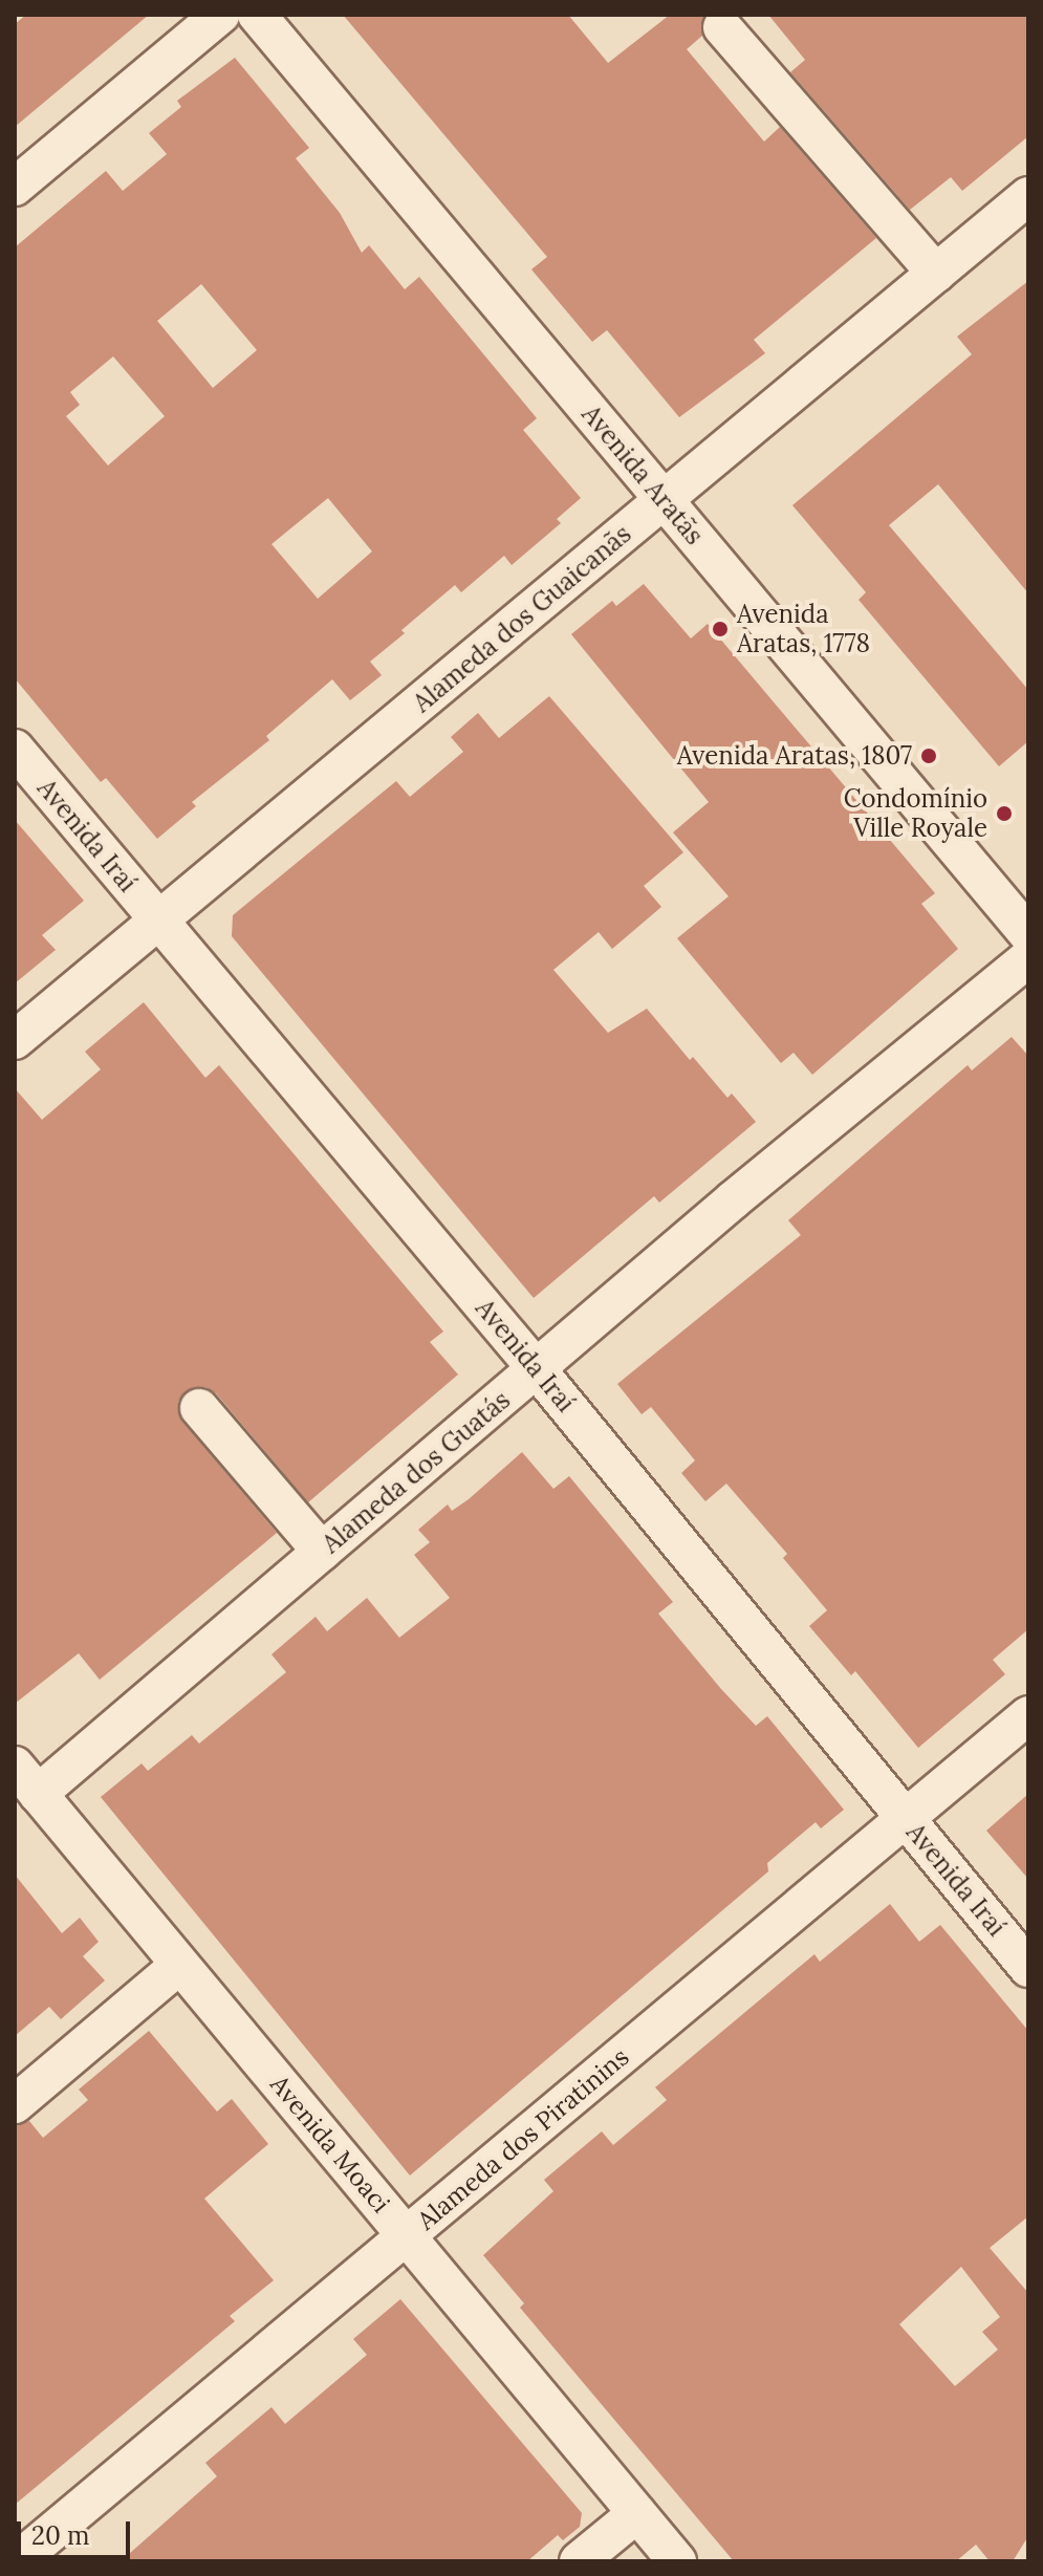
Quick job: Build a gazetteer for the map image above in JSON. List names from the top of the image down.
{
  "streets": {
    "street": [
      "Avenida Aratãs",
      "Alameda dos Guaicanãs",
      "Avenida Iraí",
      "Alameda dos Guatás",
      "Alameda dos Piratinins",
      "Avenida Moaci"
    ]
  },
  "crossings": [
    ["Avenida Aratãs", "Alameda dos Guaicanãs"],
    ["Alameda dos Guaicanãs", "Avenida Iraí"],
    ["Avenida Iraí", "Alameda dos Guatás"],
    ["Avenida Iraí", "Alameda dos Piratinins"],
    ["Alameda dos Guatás", "Avenida Moaci"],
    ["Alameda dos Piratinins", "Avenida Moaci"]
  ],
  "places": ["Avenida Aratas, 1778", "Avenida Aratas, 1807", "Condomínio Ville Royale"],
  "scale_bar": "20 m"
}
